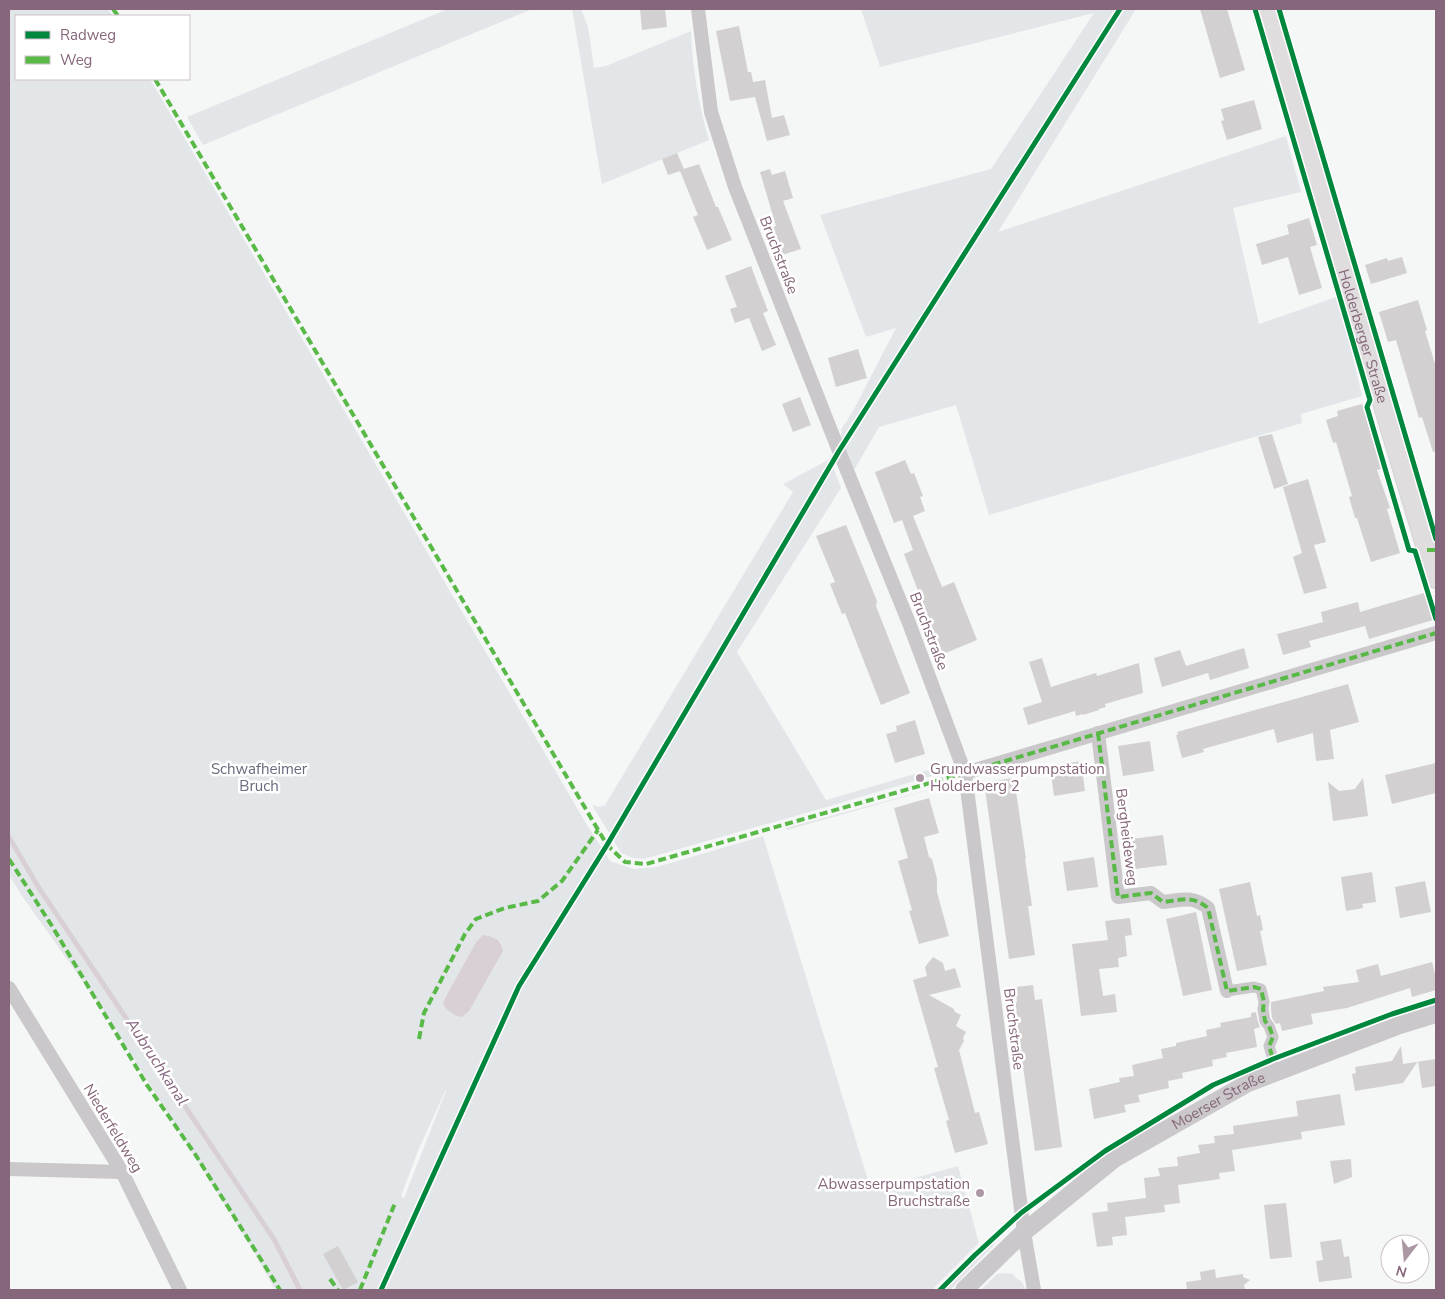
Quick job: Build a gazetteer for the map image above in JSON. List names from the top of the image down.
{
  "streets": {
    "main road": ["Holderberger Straße"],
    "street": [
      "Bruchstraße",
      "Bergheideweg",
      "Moerser Straße",
      "Niederfeldweg"
    ]
  },
  "crossings": [
    ["Bruchstraße", "Moerser Straße"]
  ],
  "water": ["Aubruchkanal"],
  "parks": ["Schwafheimer Bruch"],
  "places": ["Grundwasserpumpstation Holderberg 2", "Abwasserpumpstation Bruchstraße"],
  "legend": ["Radweg", "Weg"],
  "north": "bottom"
}
